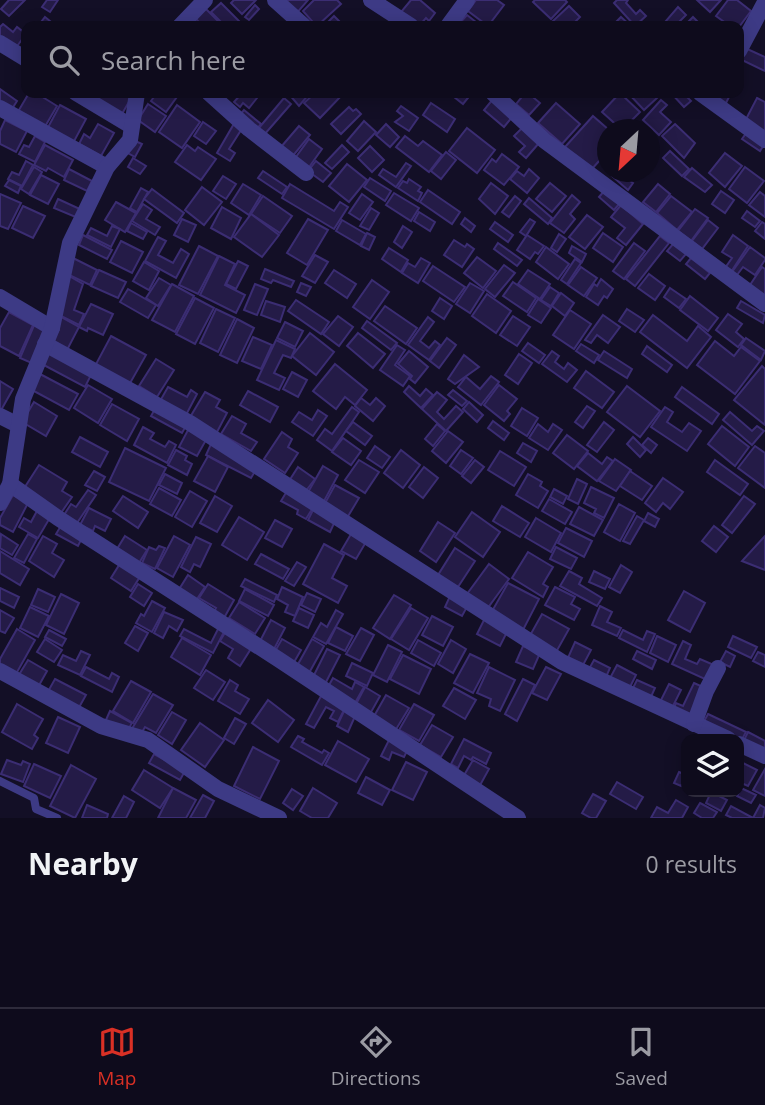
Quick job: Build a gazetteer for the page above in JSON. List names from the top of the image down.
{
  "north": "bottom left",
  "page": {
    "search": "Search here",
    "heading": ["Nearby", "0 results"],
    "nav": ["Map", "Directions", "Saved"]
  }
}
